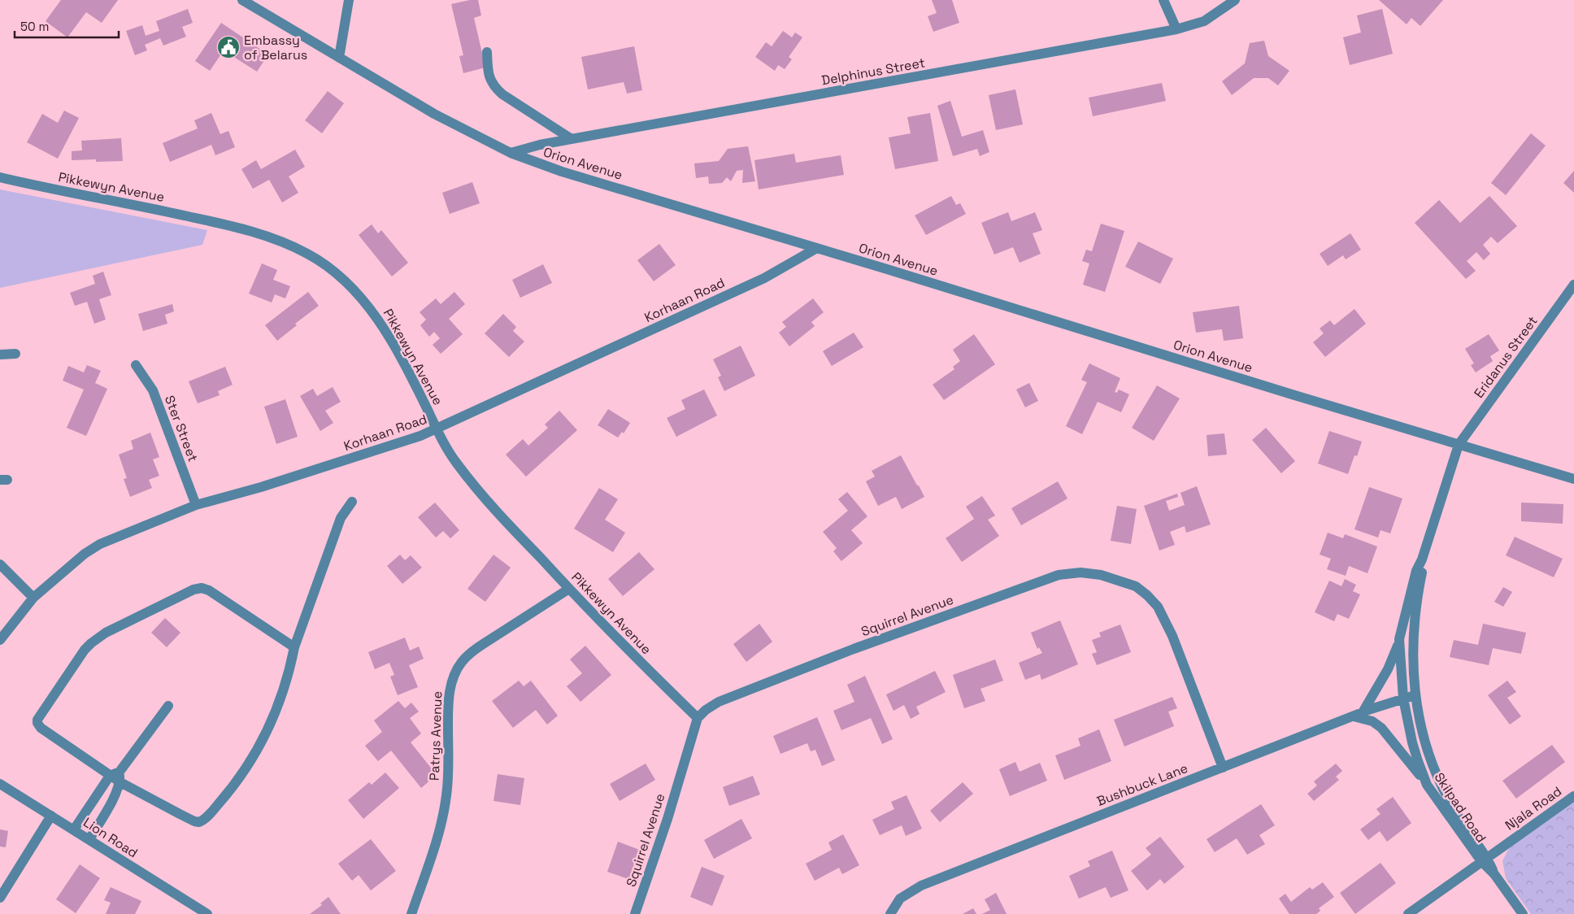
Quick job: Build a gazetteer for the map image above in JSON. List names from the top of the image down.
{
  "streets": {
    "street": [
      "Delphinus Street",
      "Orion Avenue",
      "Pikkewyn Avenue",
      "Korhaan Road",
      "Eridanus Street",
      "Ster Street",
      "Squirrel Avenue",
      "Patrys Avenue",
      "Bushbuck Lane",
      "Skilpad Road",
      "Njala Road",
      "Lion Road"
    ]
  },
  "crossings": [
    ["Delphinus Street", "Orion Avenue"],
    ["Orion Avenue", "Korhaan Road"],
    ["Orion Avenue", "Eridanus Street"],
    ["Orion Avenue", "Skilpad Road"],
    ["Pikkewyn Avenue", "Korhaan Road"],
    ["Pikkewyn Avenue", "Squirrel Avenue"],
    ["Pikkewyn Avenue", "Patrys Avenue"],
    ["Korhaan Road", "Ster Street"],
    ["Eridanus Street", "Skilpad Road"],
    ["Squirrel Avenue", "Bushbuck Lane"],
    ["Bushbuck Lane", "Skilpad Road"],
    ["Skilpad Road", "Njala Road"]
  ],
  "places": {
    "public building": ["Embassy of Belarus"]
  },
  "scale_bar": "50 m"
}
